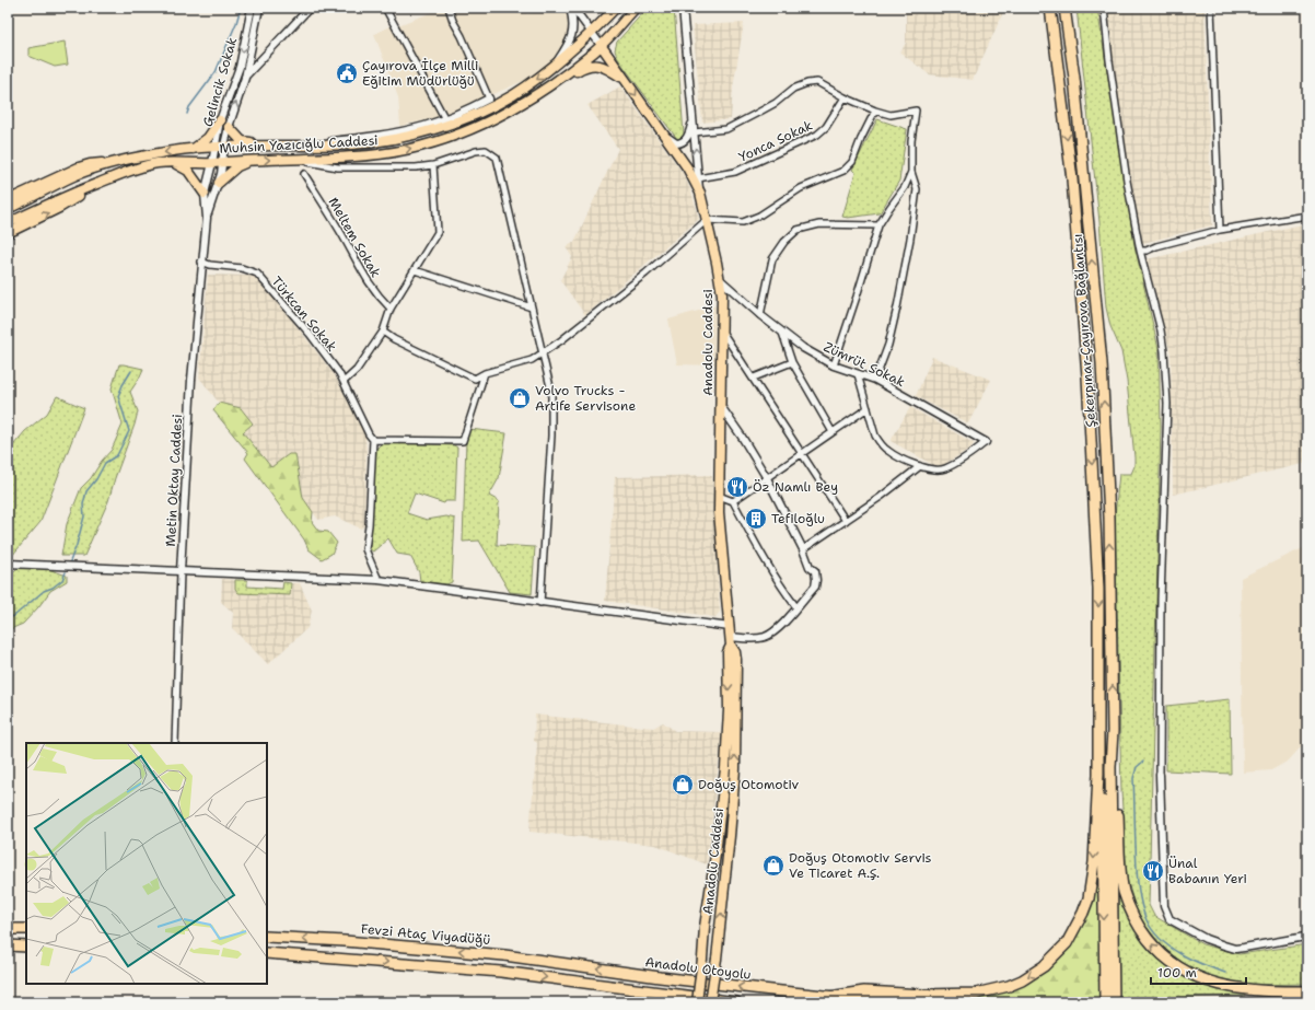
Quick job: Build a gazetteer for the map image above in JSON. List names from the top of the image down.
{
  "streets": {
    "highway": ["Şekerpınar-Çayırova Bağlantısı", "Fevzi Ataç Viyadüğü", "Anadolu Otoyolu"],
    "main road": ["Muhsin Yazıcığlu Caddesi", "Anadolu Caddesi"],
    "street": [
      "Gelincik Sokak",
      "Yonca Sokak",
      "Meltem Sokak",
      "Türkcan Sokak",
      "Zümrüt Sokak",
      "Metin Oktay Caddesi"
    ]
  },
  "crossings": [
    ["Gelincik Sokak", "Muhsin Yazıcığlu Caddesi"],
    ["Gelincik Sokak", "Metin Oktay Caddesi"],
    ["Muhsin Yazıcığlu Caddesi", "Anadolu Caddesi"],
    ["Muhsin Yazıcığlu Caddesi", "Metin Oktay Caddesi"],
    ["Türkcan Sokak", "Metin Oktay Caddesi"],
    ["Anadolu Caddesi", "Zümrüt Sokak"],
    ["Fevzi Ataç Viyadüğü", "Anadolu Otoyolu"]
  ],
  "places": {
    "public building": ["Çayırova İlçe Milli Eğitim Müdürlüğü"],
    "shop": ["Volvo Trucks - Artife Servisone", "Doğuş Otomotiv", "Doğuş Otomotiv Servis Ve Ticaret A.Ş."],
    "restaurant": ["Öz Namlı Bey", "Ünal Babanın Yeri"],
    "building": ["Tefiloğlu"]
  },
  "scale_bar": "100 m"
}
